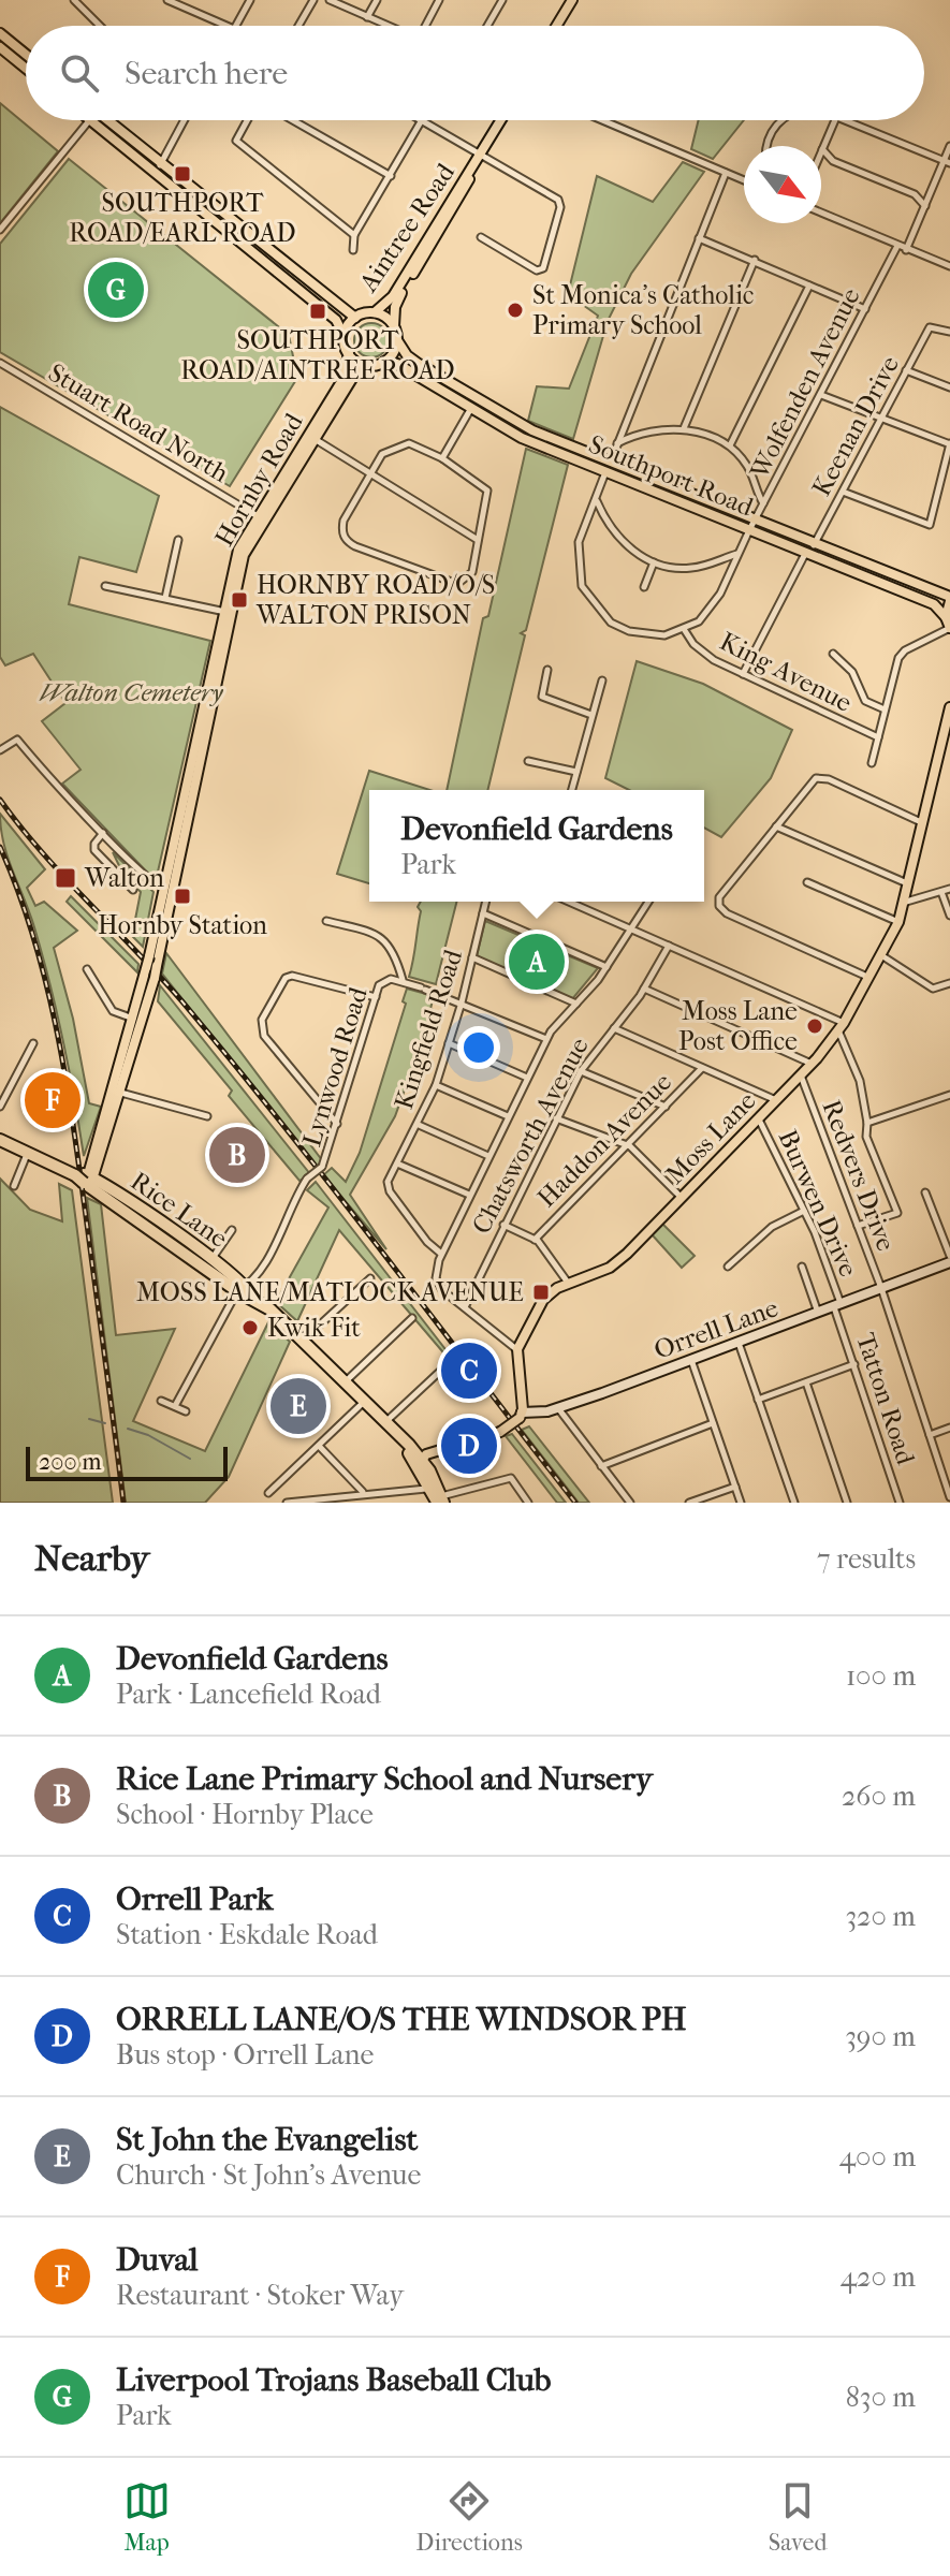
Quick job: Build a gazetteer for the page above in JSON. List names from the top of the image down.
{
  "streets": {
    "highway": ["Rice Lane"],
    "main road": [
      "Aintree Road",
      "Southport Road",
      "Hornby Road",
      "Moss Lane",
      "Orrell Lane"
    ],
    "street": [
      "Wolfenden Avenue",
      "Stuart Road North",
      "Keenan Drive",
      "King Avenue",
      "Kingfield Road",
      "Lynwood Road",
      "Chatsworth Avenue",
      "Haddon Avenue",
      "Redvers Drive",
      "Burwen Drive",
      "Tatton Road"
    ]
  },
  "crossings": [
    ["Aintree Road", "Southport Road"],
    ["Aintree Road", "Hornby Road"],
    ["Wolfenden Avenue", "Southport Road"],
    ["Wolfenden Avenue", "King Avenue"],
    ["Stuart Road North", "Hornby Road"],
    ["Keenan Drive", "Southport Road"],
    ["Southport Road", "Hornby Road"],
    ["Hornby Road", "Rice Lane"],
    ["Kingfield Road", "Lynwood Road"],
    ["Lynwood Road", "Rice Lane"],
    ["Moss Lane", "Redvers Drive"],
    ["Moss Lane", "Burwen Drive"],
    ["Redvers Drive", "Orrell Lane"],
    ["Burwen Drive", "Orrell Lane"],
    ["Burwen Drive", "Tatton Road"],
    ["Rice Lane", "Orrell Lane"],
    ["Orrell Lane", "Tatton Road"]
  ],
  "parks": ["Walton Cemetery"],
  "places": {
    "transit": [
      "SOUTHPORT ROAD/EARL ROAD",
      "SOUTHPORT ROAD/AINTREE ROAD",
      "HORNBY ROAD/O/S WALTON PRISON",
      "Walton",
      "Hornby Station",
      "MOSS LANE/MATLOCK AVENUE"
    ],
    "other": ["St Monica's Catholic Primary School", "Moss Lane Post Office", "Kwik Fit"]
  },
  "scale_bar": "200 m",
  "north": "bottom right",
  "page": {
    "search": "Search here",
    "pins": [
      "G",
      "A",
      "F",
      "B",
      "C",
      "E",
      "D"
    ],
    "popup": ["Devonfield Gardens", "Park"],
    "scale": "200 m",
    "heading": ["Nearby", "7 results"],
    "list": [
      {
        "mark": "A",
        "name": "Devonfield Gardens",
        "note": "Park · Lancefield Road",
        "value": "100 m"
      },
      {
        "mark": "B",
        "name": "Rice Lane Primary School and Nursery",
        "note": "School · Hornby Place",
        "value": "260 m"
      },
      {
        "mark": "C",
        "name": "Orrell Park",
        "note": "Station · Eskdale Road",
        "value": "320 m"
      },
      {
        "mark": "D",
        "name": "ORRELL LANE/O/S THE WINDSOR PH",
        "note": "Bus stop · Orrell Lane",
        "value": "390 m"
      },
      {
        "mark": "E",
        "name": "St John the Evangelist",
        "note": "Church · St John's Avenue",
        "value": "400 m"
      },
      {
        "mark": "F",
        "name": "Duval",
        "note": "Restaurant · Stoker Way",
        "value": "420 m"
      },
      {
        "mark": "G",
        "name": "Liverpool Trojans Baseball Club",
        "note": "Park",
        "value": "830 m"
      }
    ],
    "nav": ["Map", "Directions", "Saved"]
  }
}
